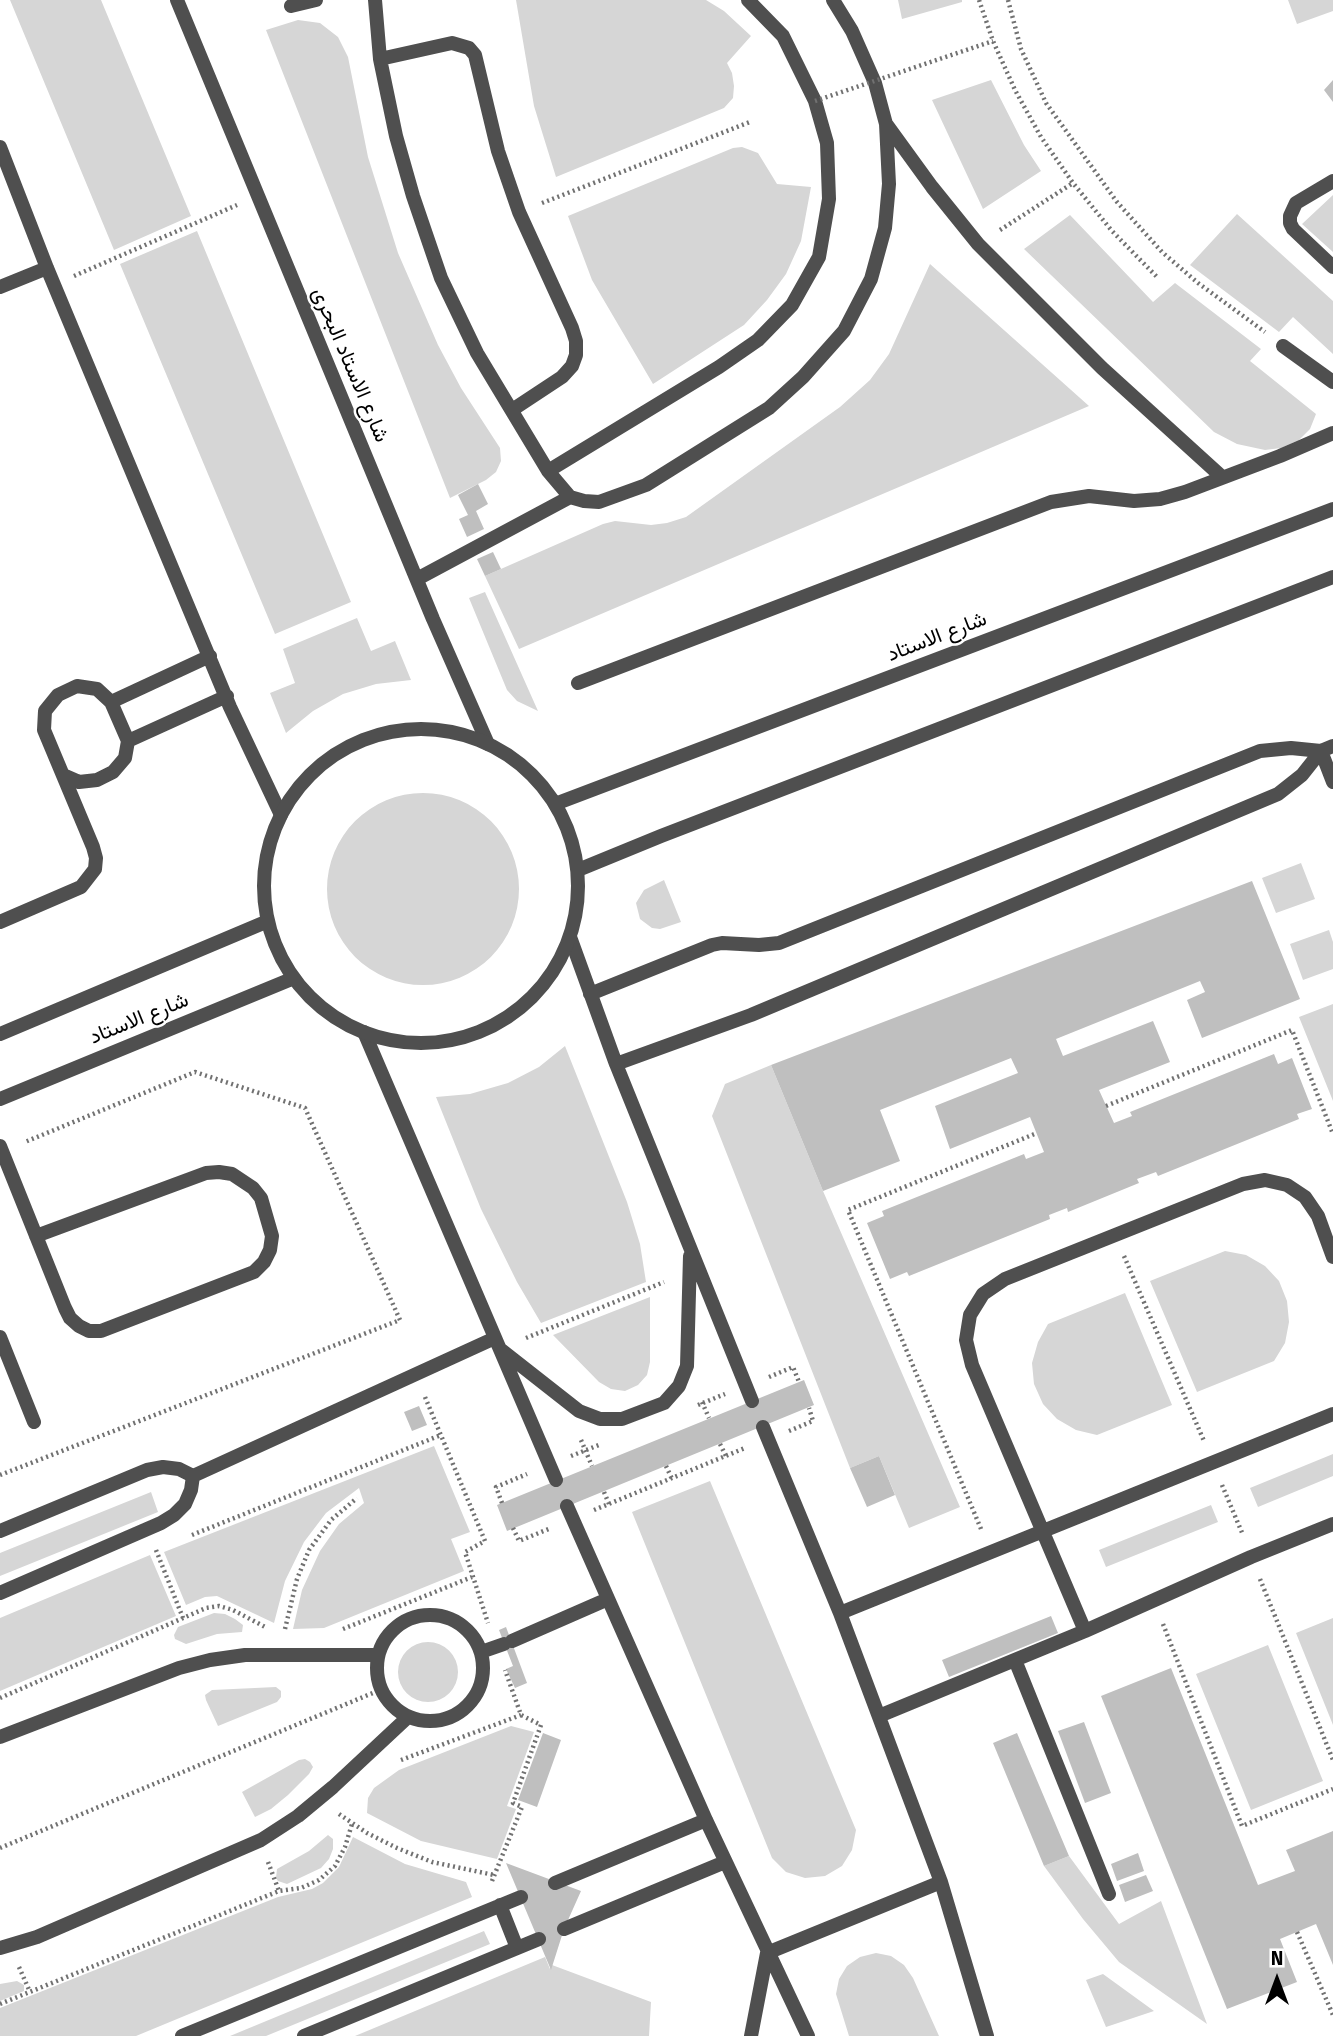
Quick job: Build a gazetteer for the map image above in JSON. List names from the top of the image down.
{
  "streets": {
    "street": ["شارع الاستاد البحرى", "شارع الاستاد"]
  },
  "north": "top"
}
